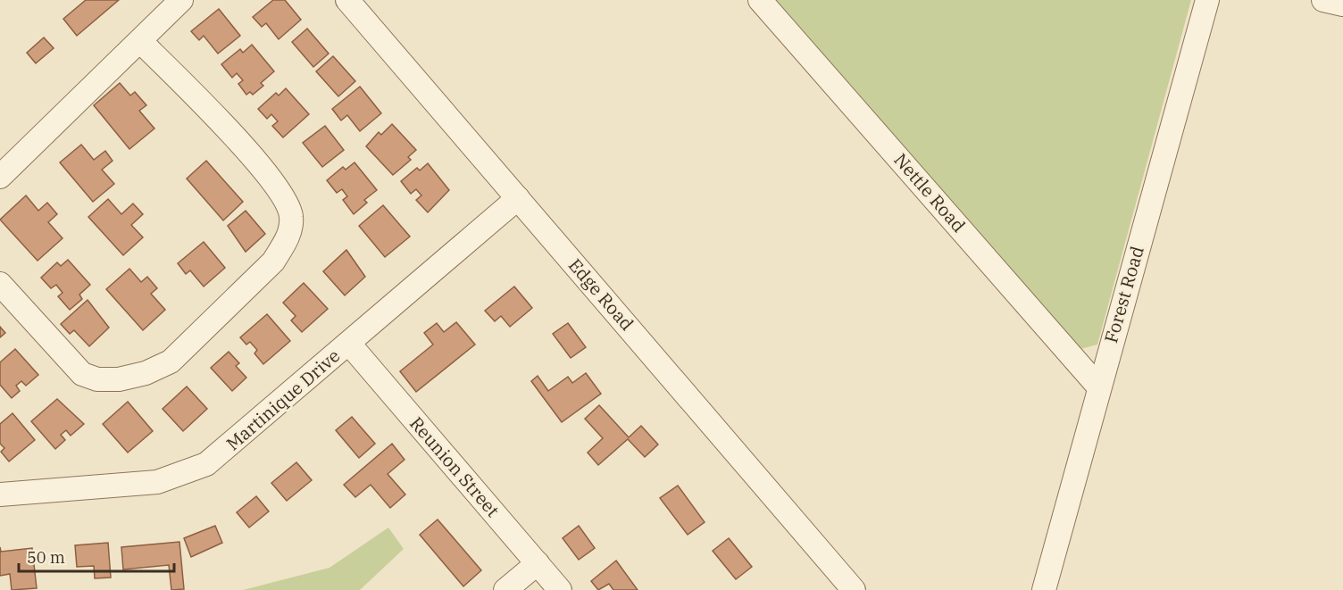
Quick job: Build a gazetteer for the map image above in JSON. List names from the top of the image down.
{
  "streets": {
    "street": [
      "Nettle Road",
      "Edge Road",
      "Forest Road",
      "Martinique Drive",
      "Reunion Street"
    ]
  },
  "crossings": [
    ["Nettle Road", "Forest Road"],
    ["Edge Road", "Martinique Drive"],
    ["Martinique Drive", "Reunion Street"]
  ],
  "scale_bar": "50 m"
}
